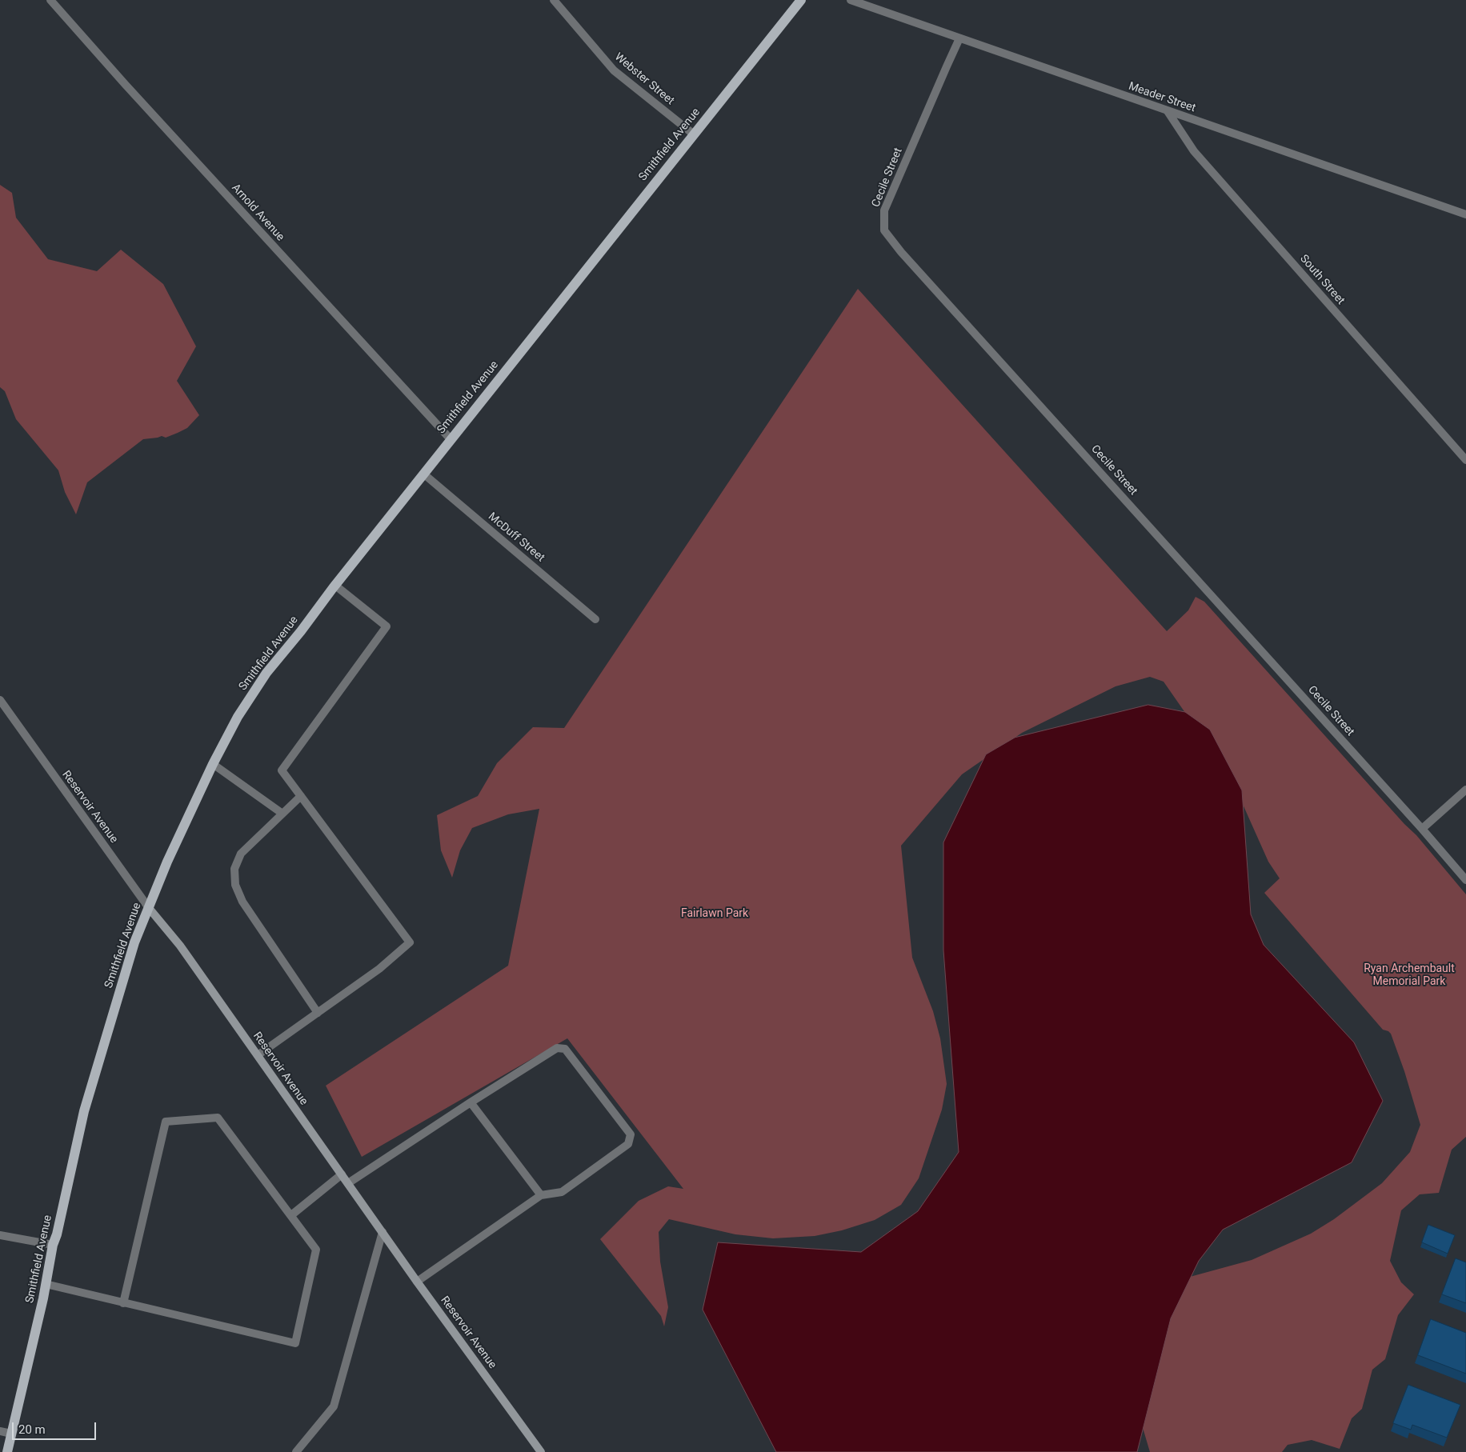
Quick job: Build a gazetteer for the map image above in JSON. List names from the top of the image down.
{
  "streets": {
    "main road": ["Smithfield Avenue"],
    "street": [
      "Webster Street",
      "Meader Street",
      "Cecile Street",
      "Arnold Avenue",
      "South Street",
      "McDuff Street",
      "Reservoir Avenue"
    ]
  },
  "crossings": [
    ["Webster Street", "Smithfield Avenue"],
    ["Meader Street", "Cecile Street"],
    ["Meader Street", "South Street"],
    ["Smithfield Avenue", "Arnold Avenue"],
    ["Smithfield Avenue", "McDuff Street"],
    ["Smithfield Avenue", "Reservoir Avenue"]
  ],
  "parks": ["Fairlawn Park", "Ryan Archembault Memorial Park"],
  "scale_bar": "20 m"
}
